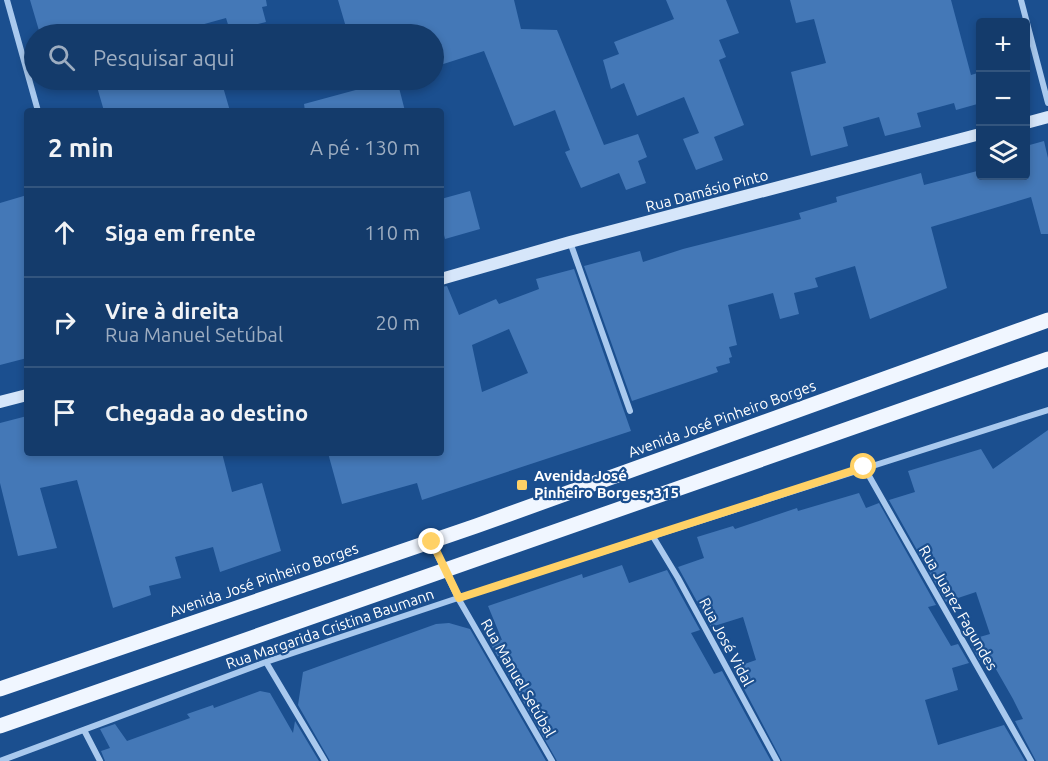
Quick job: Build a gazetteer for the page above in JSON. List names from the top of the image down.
{
  "streets": {
    "main road": ["Avenida José Pinheiro Borges"],
    "street": [
      "Rua Damásio Pinto",
      "Rua Juarez Fagundes",
      "Rua Margarida Cristina Baumann",
      "Rua José Vidal",
      "Rua Manuel Setúbal"
    ]
  },
  "crossings": [
    ["Avenida José Pinheiro Borges", "Rua Manuel Setúbal"],
    ["Rua Juarez Fagundes", "Rua Margarida Cristina Baumann"],
    ["Rua Margarida Cristina Baumann", "Rua José Vidal"],
    ["Rua Margarida Cristina Baumann", "Rua Manuel Setúbal"]
  ],
  "places": {
    "transit": ["Avenida José Pinheiro Borges, 315"]
  },
  "page": {
    "map_buttons": ["+", "−"],
    "search": "Pesquisar aqui",
    "heading": ["2 min", "A pé · 130 m"],
    "list": [
      ["Siga em frente", "110 m"],
      ["Vire à direita", "Rua Manuel Setúbal", "20 m"],
      "Chegada ao destino"
    ]
  }
}
